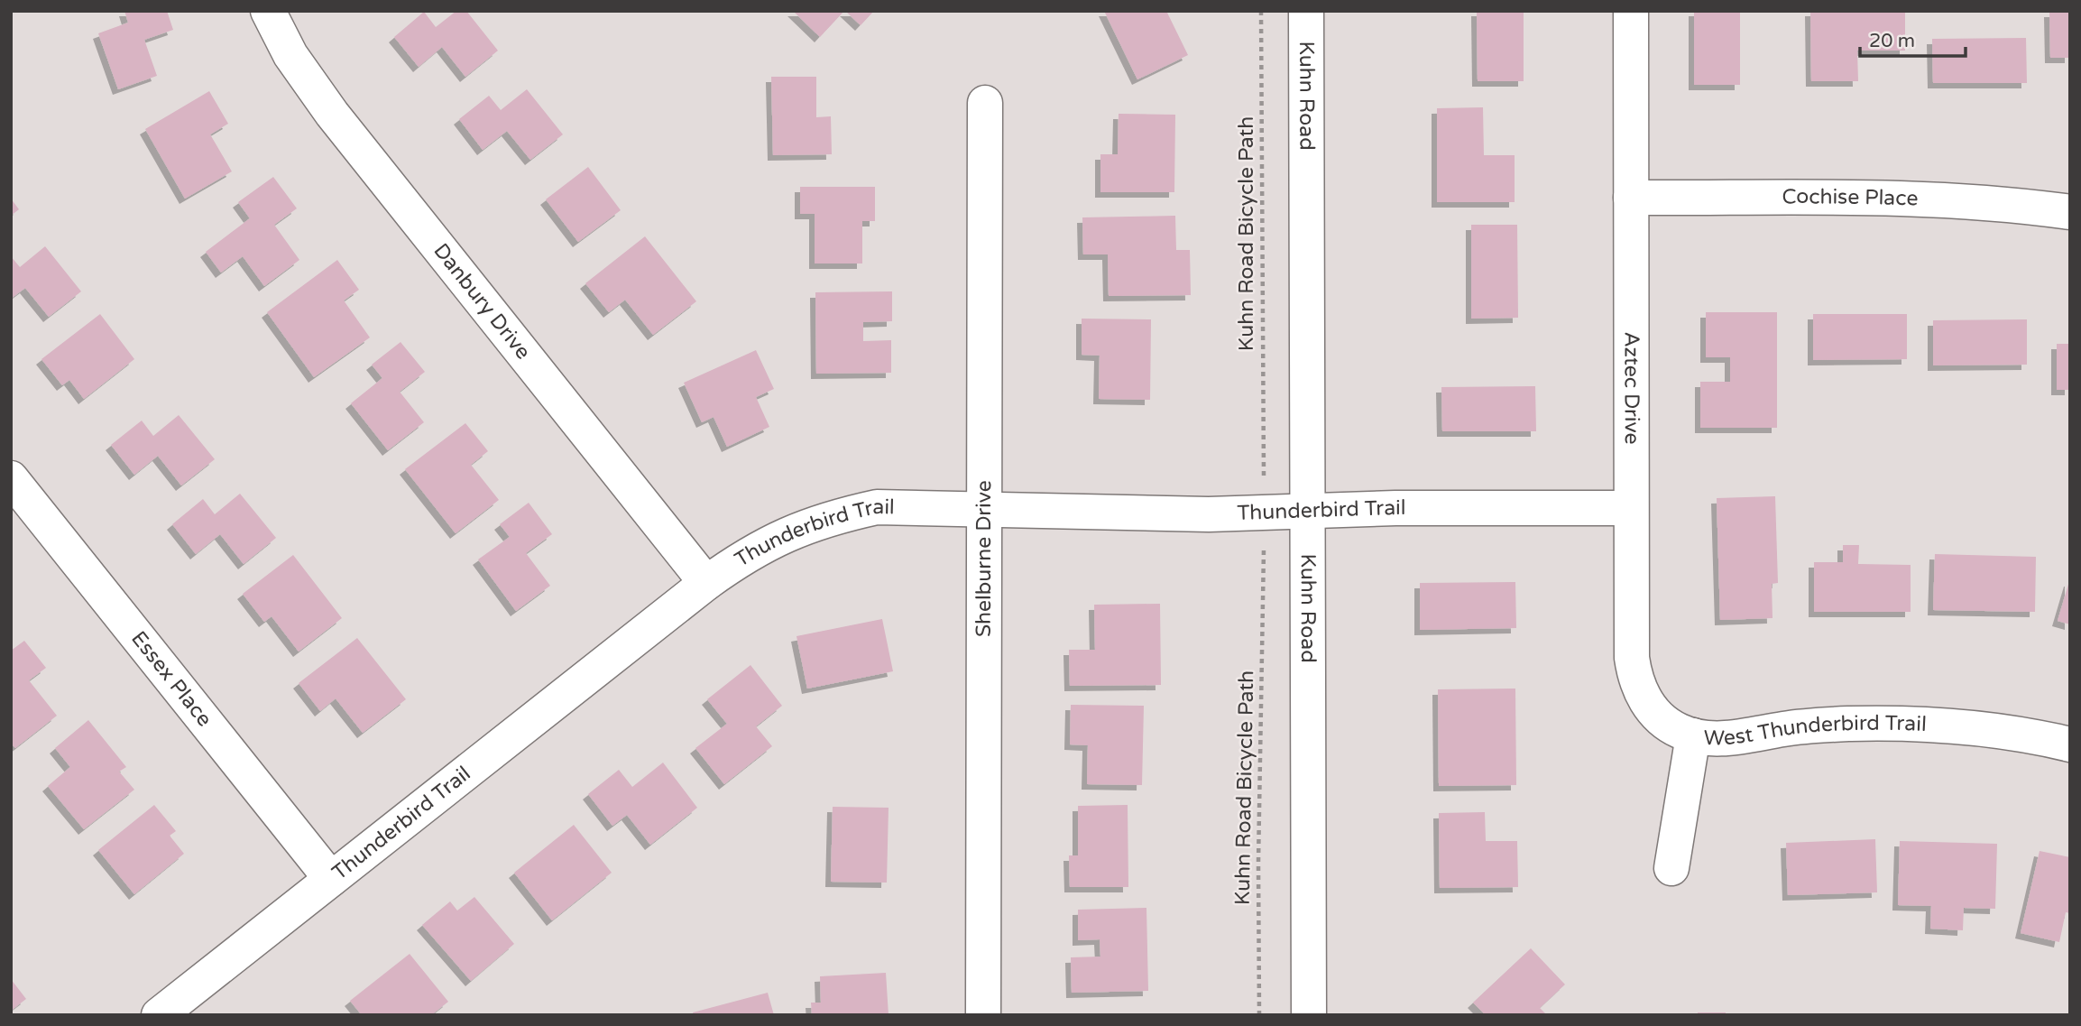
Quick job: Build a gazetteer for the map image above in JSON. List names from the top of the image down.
{
  "streets": {
    "street": [
      "Kuhn Road",
      "Cochise Place",
      "Danbury Drive",
      "Aztec Drive",
      "Thunderbird Trail",
      "Shelburne Drive",
      "Essex Place",
      "West Thunderbird Trail"
    ],
    "path": ["Kuhn Road Bicycle Path"]
  },
  "crossings": [
    ["Kuhn Road", "Thunderbird Trail"],
    ["Cochise Place", "Aztec Drive"],
    ["Danbury Drive", "Thunderbird Trail"],
    ["Aztec Drive", "Thunderbird Trail"],
    ["Aztec Drive", "West Thunderbird Trail"],
    ["Thunderbird Trail", "Shelburne Drive"],
    ["Thunderbird Trail", "Essex Place"]
  ],
  "scale_bar": "20 m"
}
